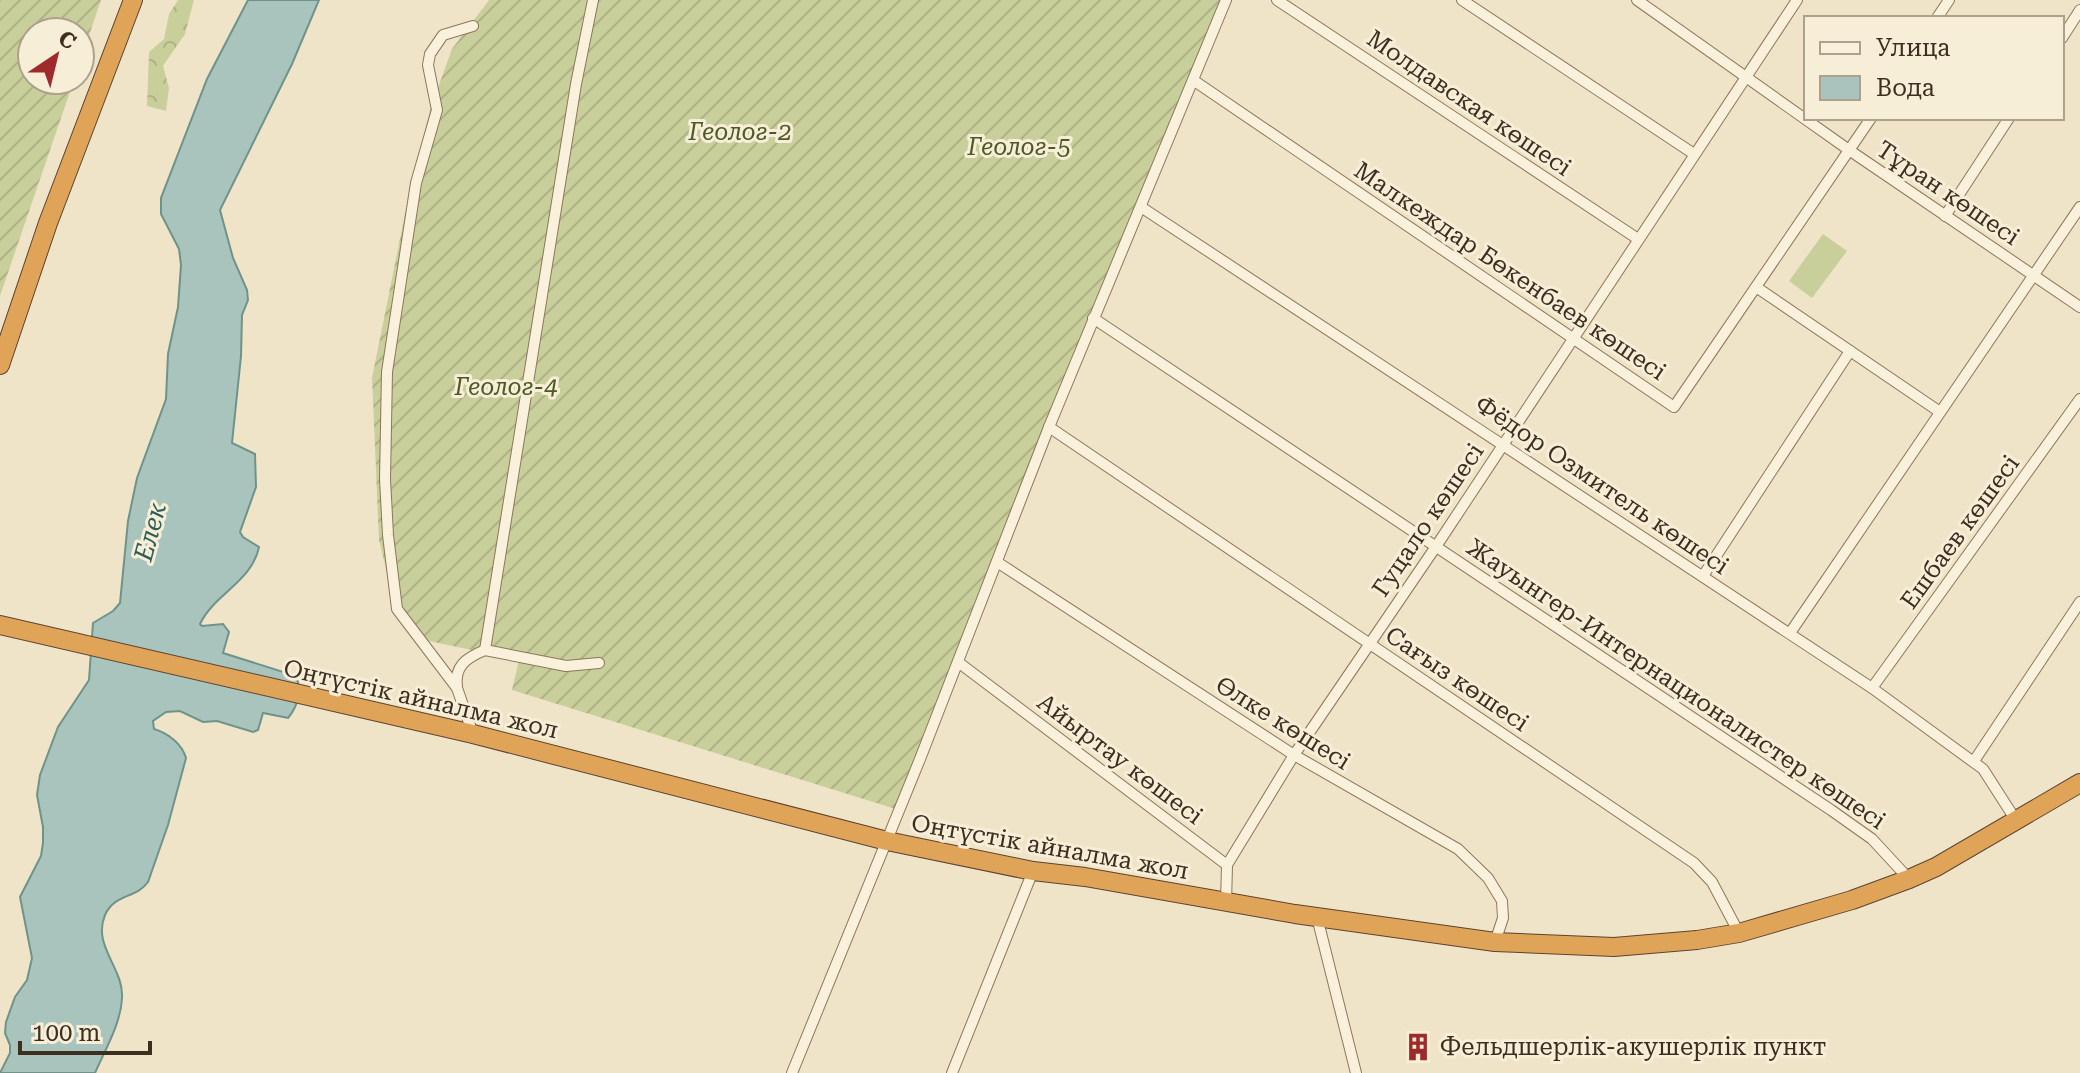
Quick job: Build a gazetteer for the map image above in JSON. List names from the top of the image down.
{
  "streets": {
    "highway": ["Оңтүстік айналма жол"],
    "street": [
      "Молдавская көшесі",
      "Тұран көшесі",
      "Малкеждар Бөкенбаев көшесі",
      "Фёдор Озмитель көшесі",
      "Гуцало көшесі",
      "Ешбаев көшесі",
      "Сағыз көшесі",
      "Жауынгер-Интернационалистер көшесі",
      "Өлке көшесі",
      "Айыртау көшесі"
    ]
  },
  "crossings": [
    ["Молдавская көшесі", "Гуцало көшесі"],
    ["Тұран көшесі", "Малкеждар Бөкенбаев көшесі"],
    ["Тұран көшесі", "Гуцало көшесі"],
    ["Малкеждар Бөкенбаев көшесі", "Гуцало көшесі"],
    ["Фёдор Озмитель көшесі", "Гуцало көшесі"],
    ["Фёдор Озмитель көшесі", "Ешбаев көшесі"],
    ["Фёдор Озмитель көшесі", "Оңтүстік айналма жол"],
    ["Гуцало көшесі", "Сағыз көшесі"],
    ["Гуцало көшесі", "Жауынгер-Интернационалистер көшесі"],
    ["Гуцало көшесі", "Өлке көшесі"],
    ["Гуцало көшесі", "Айыртау көшесі"],
    ["Сағыз көшесі", "Оңтүстік айналма жол"],
    ["Жауынгер-Интернационалистер көшесі", "Оңтүстік айналма жол"],
    ["Оңтүстік айналма жол", "Өлке көшесі"]
  ],
  "water": ["Елек"],
  "parks": ["Геолог-2", "Геолог-5", "Геолог-4"],
  "places": {
    "building": ["Фельдшерлік-акушерлік пункт"]
  },
  "legend": ["Улица", "Вода"],
  "scale_bar": "100 m",
  "north": "top right"
}
